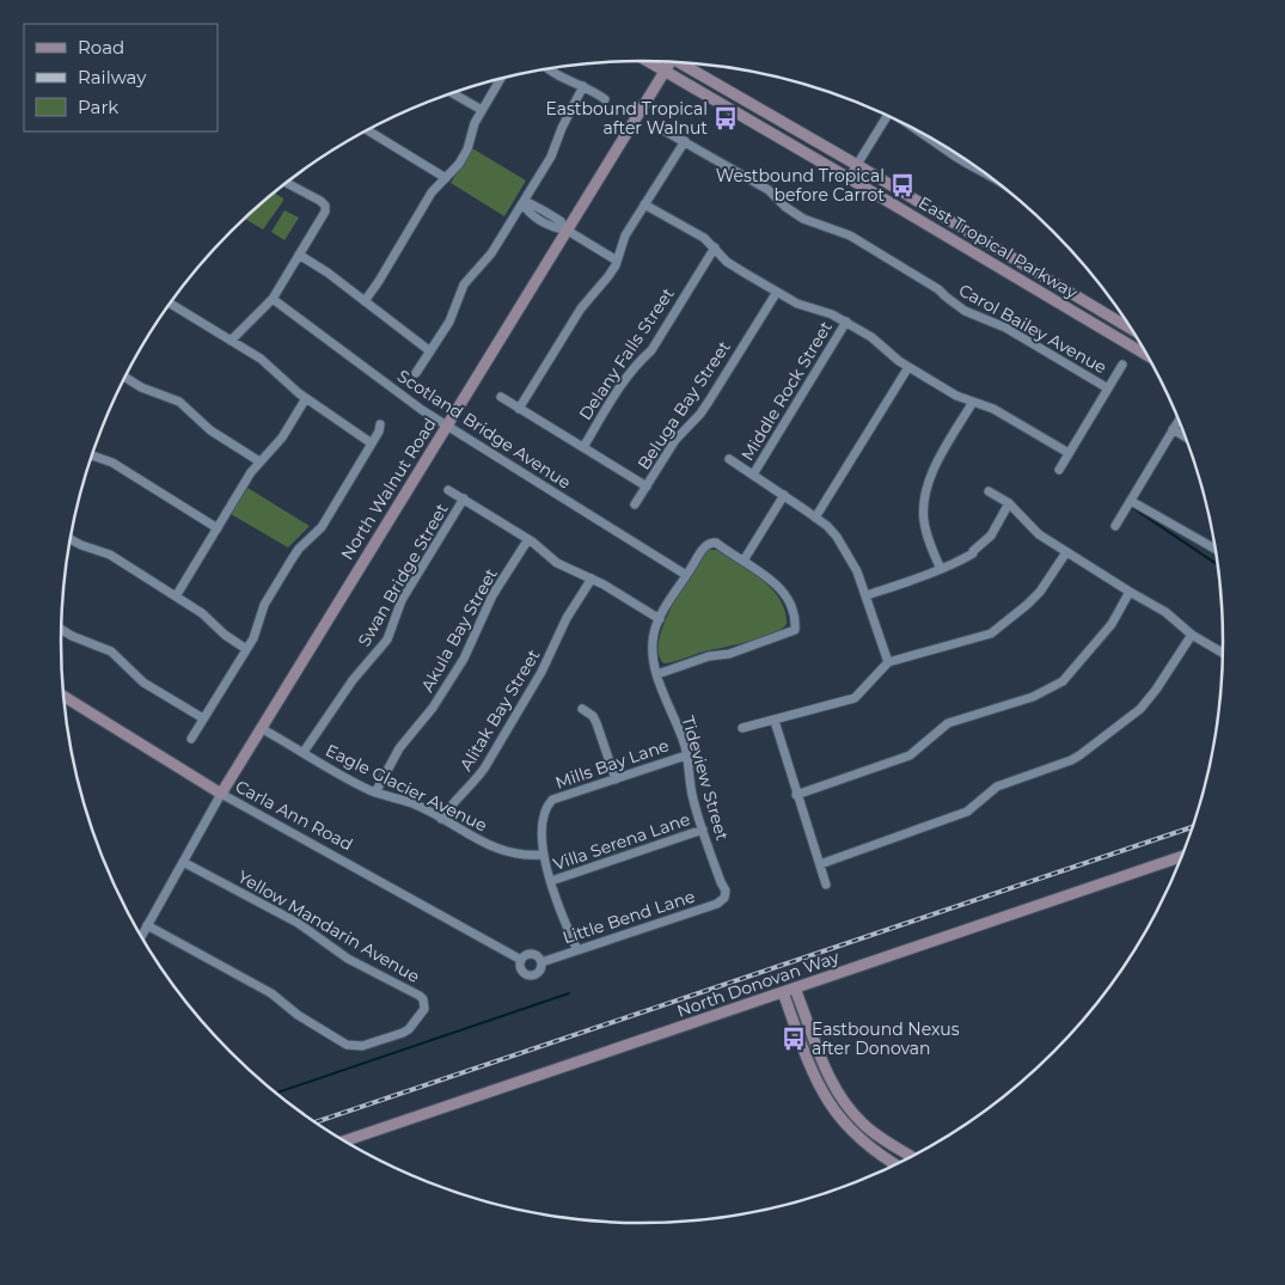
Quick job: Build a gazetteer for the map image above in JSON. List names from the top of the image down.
{
  "streets": {
    "street": [
      "East Tropical Parkway",
      "Carol Bailey Avenue",
      "Delany Falls Street",
      "Middle Rock Street",
      "Beluga Bay Street",
      "Scotland Bridge Avenue",
      "North Walnut Road",
      "Swan Bridge Street",
      "Akula Bay Street",
      "Alitak Bay Street",
      "Mills Bay Lane",
      "Tideview Street",
      "Eagle Glacier Avenue",
      "Carla Ann Road",
      "Villa Serena Lane",
      "Little Bend Lane",
      "Yellow Mandarin Avenue",
      "North Donovan Way"
    ]
  },
  "crossings": [
    ["East Tropical Parkway", "North Walnut Road"],
    ["Scotland Bridge Avenue", "North Walnut Road"],
    ["Scotland Bridge Avenue", "Tideview Street"],
    ["North Walnut Road", "Eagle Glacier Avenue"],
    ["North Walnut Road", "Carla Ann Road"],
    ["North Walnut Road", "Yellow Mandarin Avenue"],
    ["Swan Bridge Street", "Eagle Glacier Avenue"],
    ["Akula Bay Street", "Eagle Glacier Avenue"],
    ["Alitak Bay Street", "Eagle Glacier Avenue"],
    ["Mills Bay Lane", "Tideview Street"],
    ["Mills Bay Lane", "Eagle Glacier Avenue"],
    ["Tideview Street", "Villa Serena Lane"],
    ["Tideview Street", "Little Bend Lane"],
    ["Carla Ann Road", "Little Bend Lane"]
  ],
  "places": {
    "bus stop": ["Eastbound Tropical after Walnut", "Westbound Tropical before Carrot", "Eastbound Nexus after Donovan"]
  },
  "legend": ["Road", "Railway", "Park"]
}
